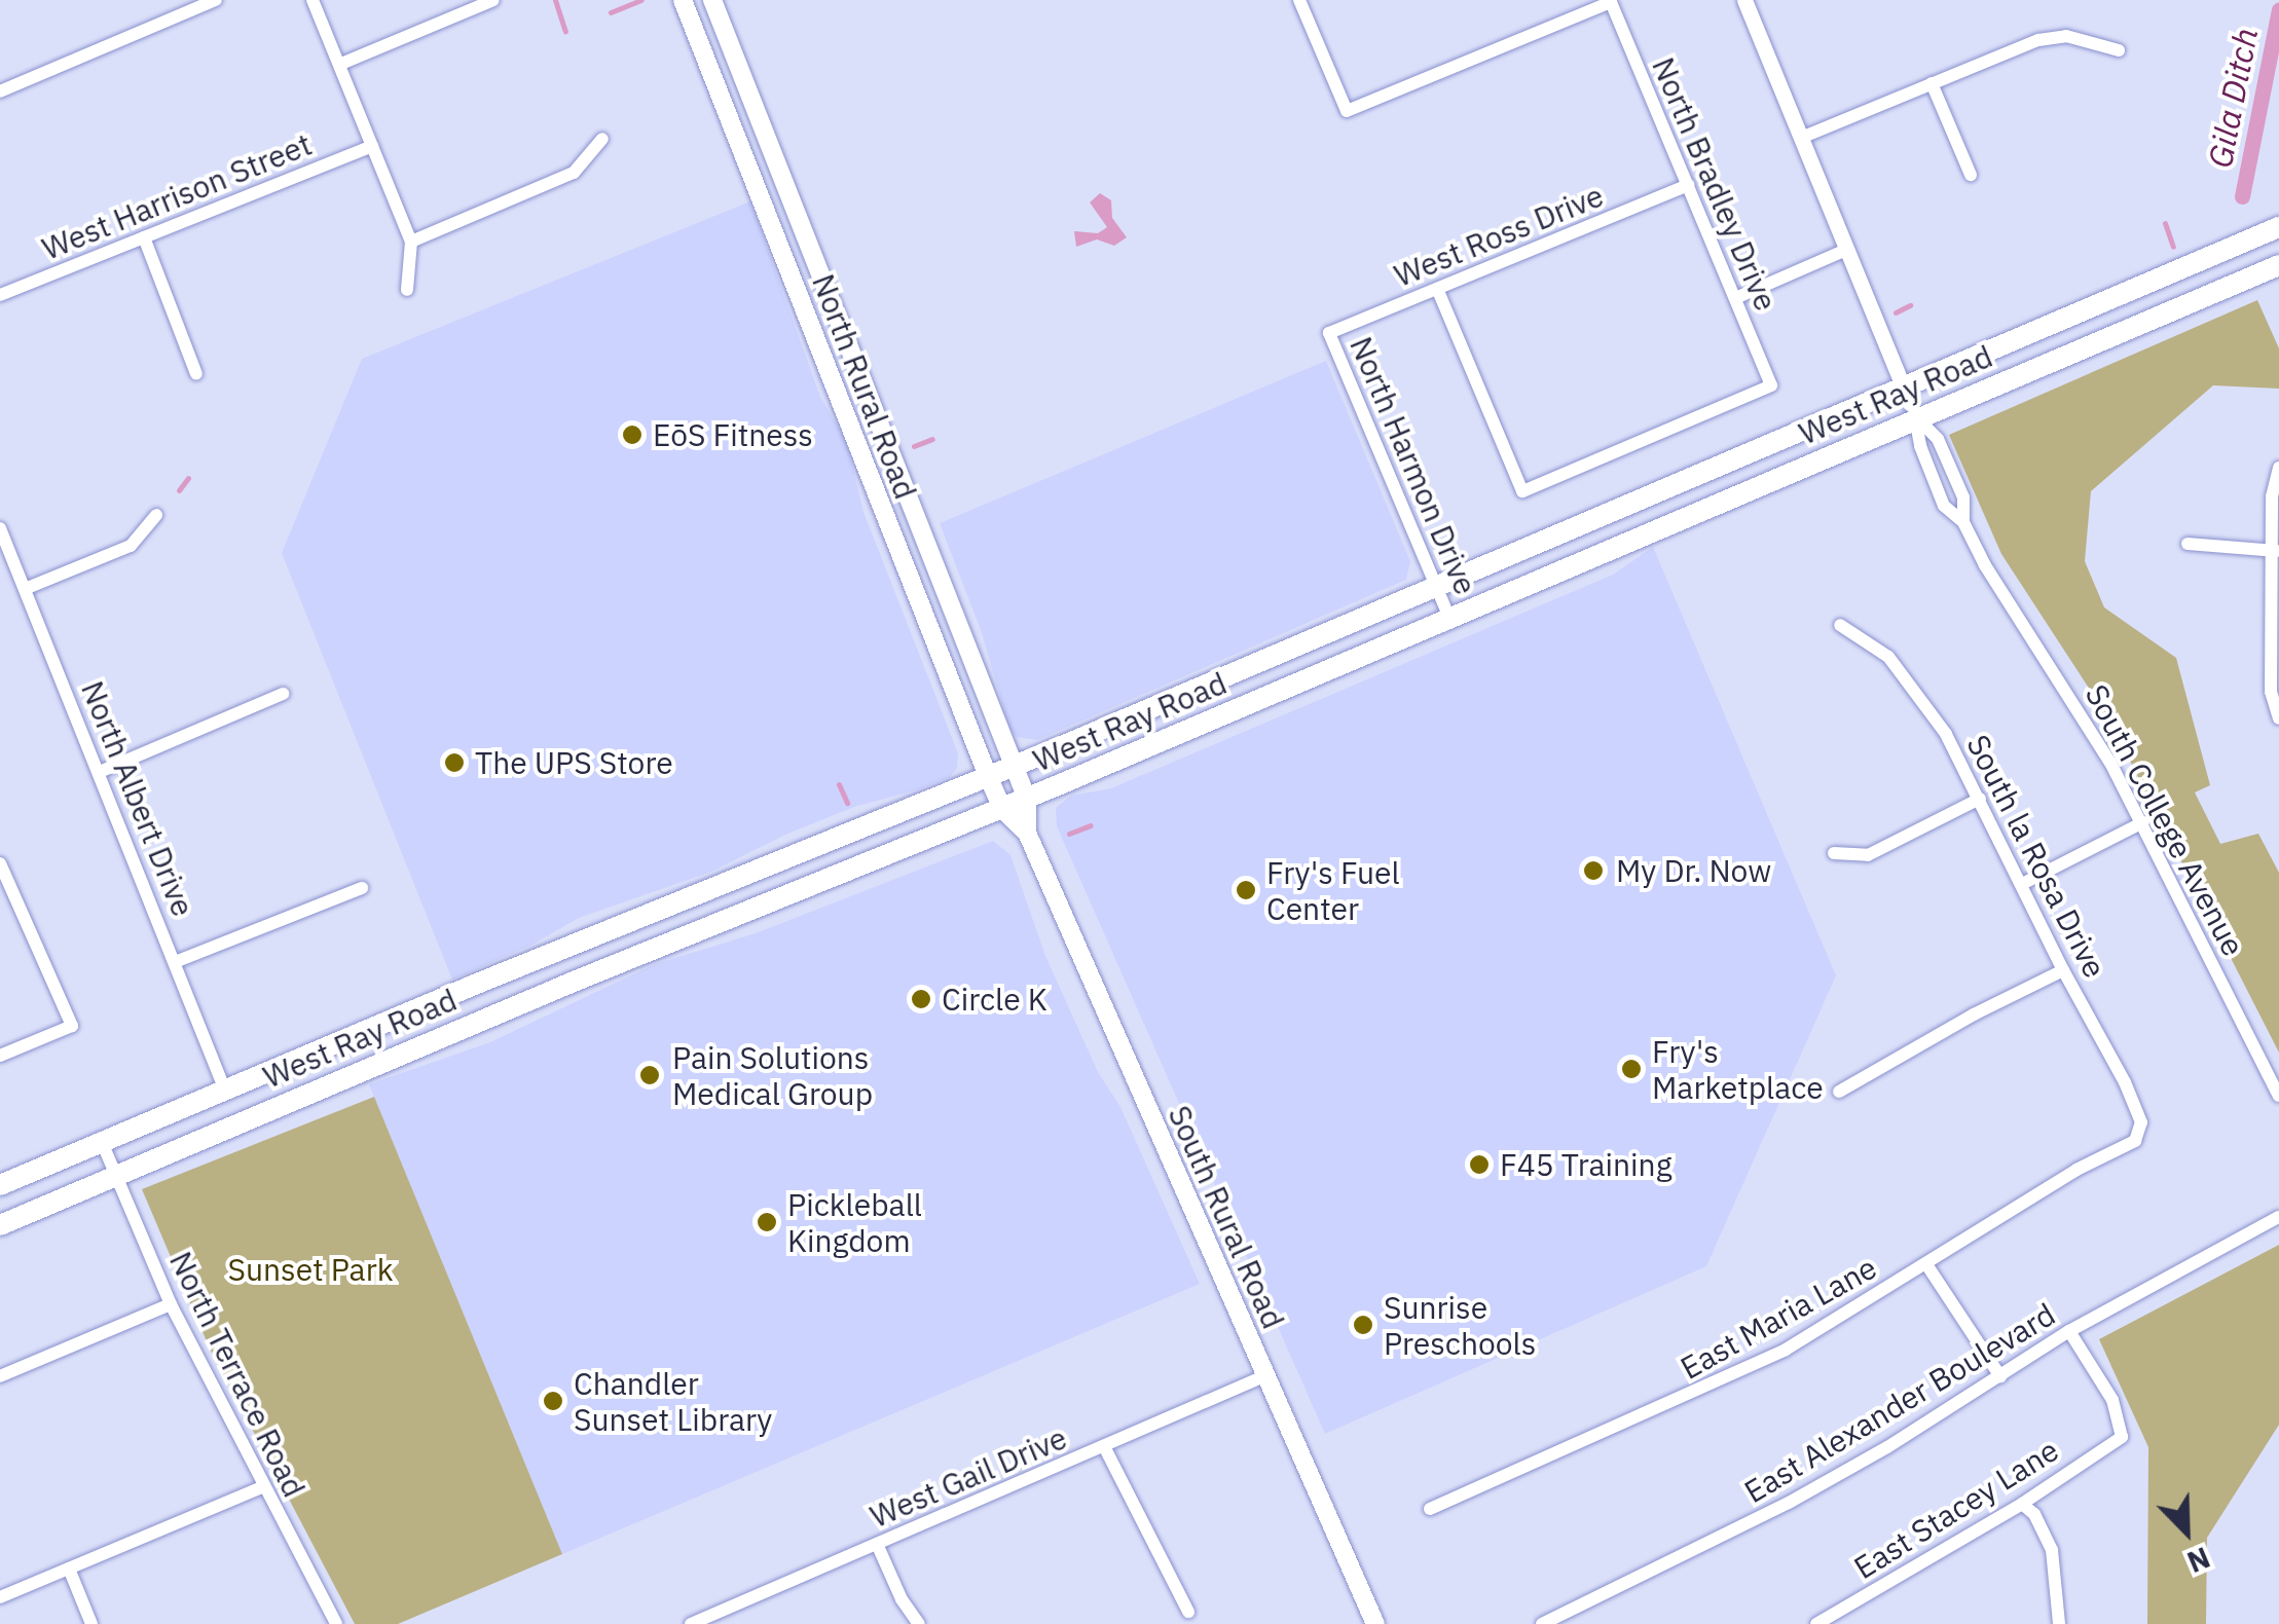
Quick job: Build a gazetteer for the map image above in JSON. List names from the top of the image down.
{
  "streets": {
    "main road": ["North Rural Road", "West Ray Road", "South Rural Road"],
    "street": [
      "North Bradley Drive",
      "West Harrison Street",
      "West Ross Drive",
      "North Harmon Drive",
      "North Albert Drive",
      "South College Avenue",
      "South la Rosa Drive",
      "East Maria Lane",
      "North Terrace Road",
      "East Alexander Boulevard",
      "West Gail Drive",
      "East Stacey Lane"
    ]
  },
  "crossings": [
    ["North Bradley Drive", "West Ross Drive"],
    ["West Ross Drive", "North Harmon Drive"],
    ["North Rural Road", "West Ray Road"],
    ["North Rural Road", "South Rural Road"],
    ["West Ray Road", "North Harmon Drive"],
    ["West Ray Road", "North Albert Drive"],
    ["West Ray Road", "South College Avenue"],
    ["West Ray Road", "South Rural Road"],
    ["West Ray Road", "North Terrace Road"],
    ["South la Rosa Drive", "East Maria Lane"],
    ["South Rural Road", "West Gail Drive"],
    ["East Alexander Boulevard", "East Stacey Lane"]
  ],
  "water": ["Gila Ditch"],
  "parks": ["Sunset Park"],
  "places": [
    "EōS Fitness",
    "The UPS Store",
    "My Dr. Now",
    "Fry's Fuel Center",
    "Circle K",
    "Fry's Marketplace",
    "Pain Solutions Medical Group",
    "F45 Training",
    "Pickleball Kingdom",
    "Sunrise Preschools",
    "Chandler Sunset Library"
  ],
  "north": "bottom right"
}
